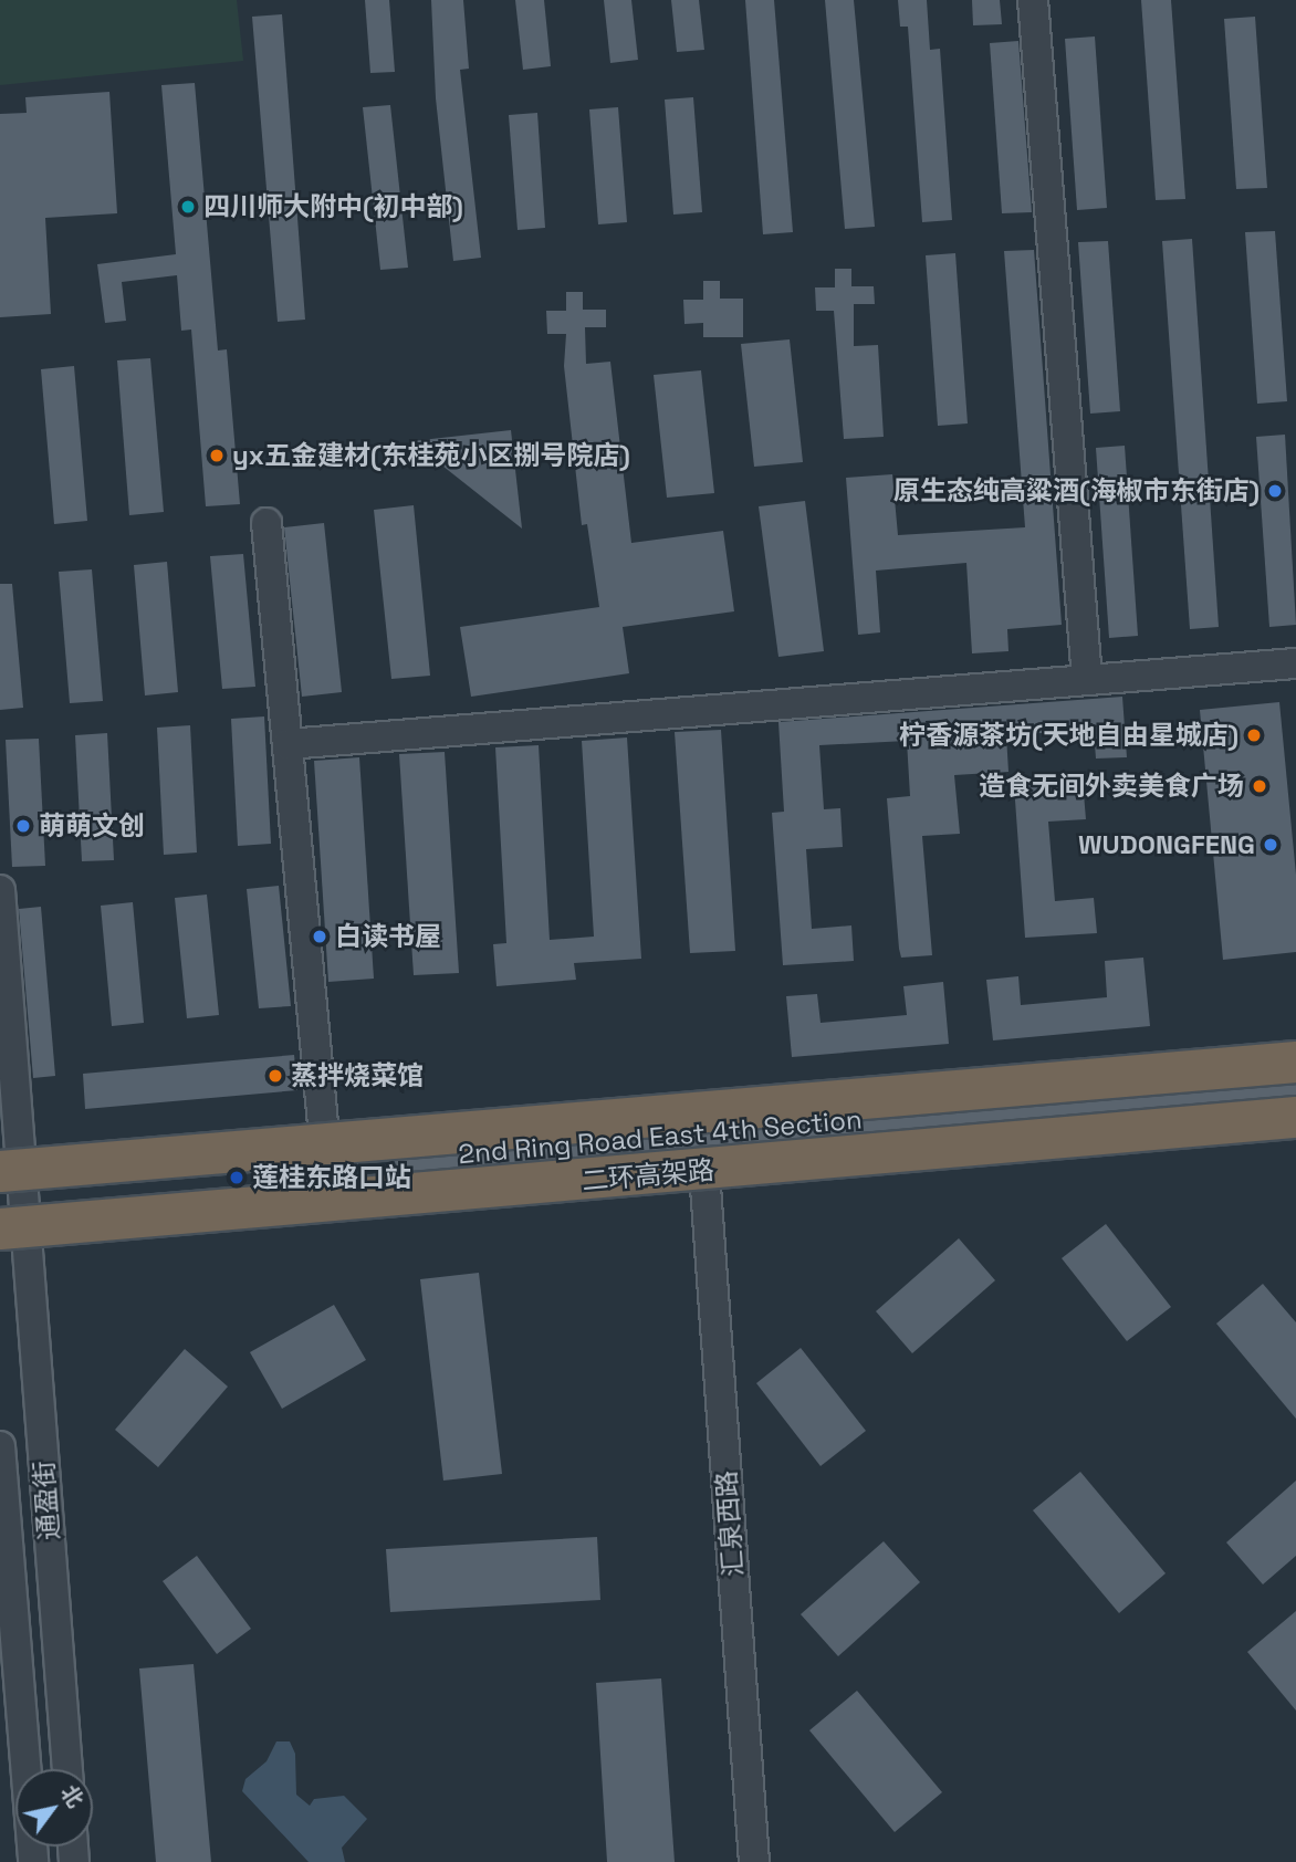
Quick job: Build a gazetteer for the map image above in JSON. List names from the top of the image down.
{
  "streets": {
    "highway": ["二环高架路"],
    "main road": ["2nd Ring Road East 4th Section"],
    "street": ["通盈街", "汇泉西路"]
  },
  "crossings": [
    ["2nd Ring Road East 4th Section", "二环高架路"],
    ["2nd Ring Road East 4th Section", "通盈街"],
    ["2nd Ring Road East 4th Section", "汇泉西路"],
    ["二环高架路", "通盈街"],
    ["二环高架路", "汇泉西路"]
  ],
  "places": [
    "四川师大附中(初中部)",
    "yx五金建材(东桂苑小区捌号院店)",
    "原生态纯高粱酒(海椒市东街店)",
    "柠香源茶坊(天地自由星城店)",
    "造食无间外卖美食广场",
    "萌萌文创",
    "WUDONGFENG",
    "白读书屋",
    "蒸拌烧菜馆",
    "莲桂东路口站"
  ],
  "north": "top right"
}
